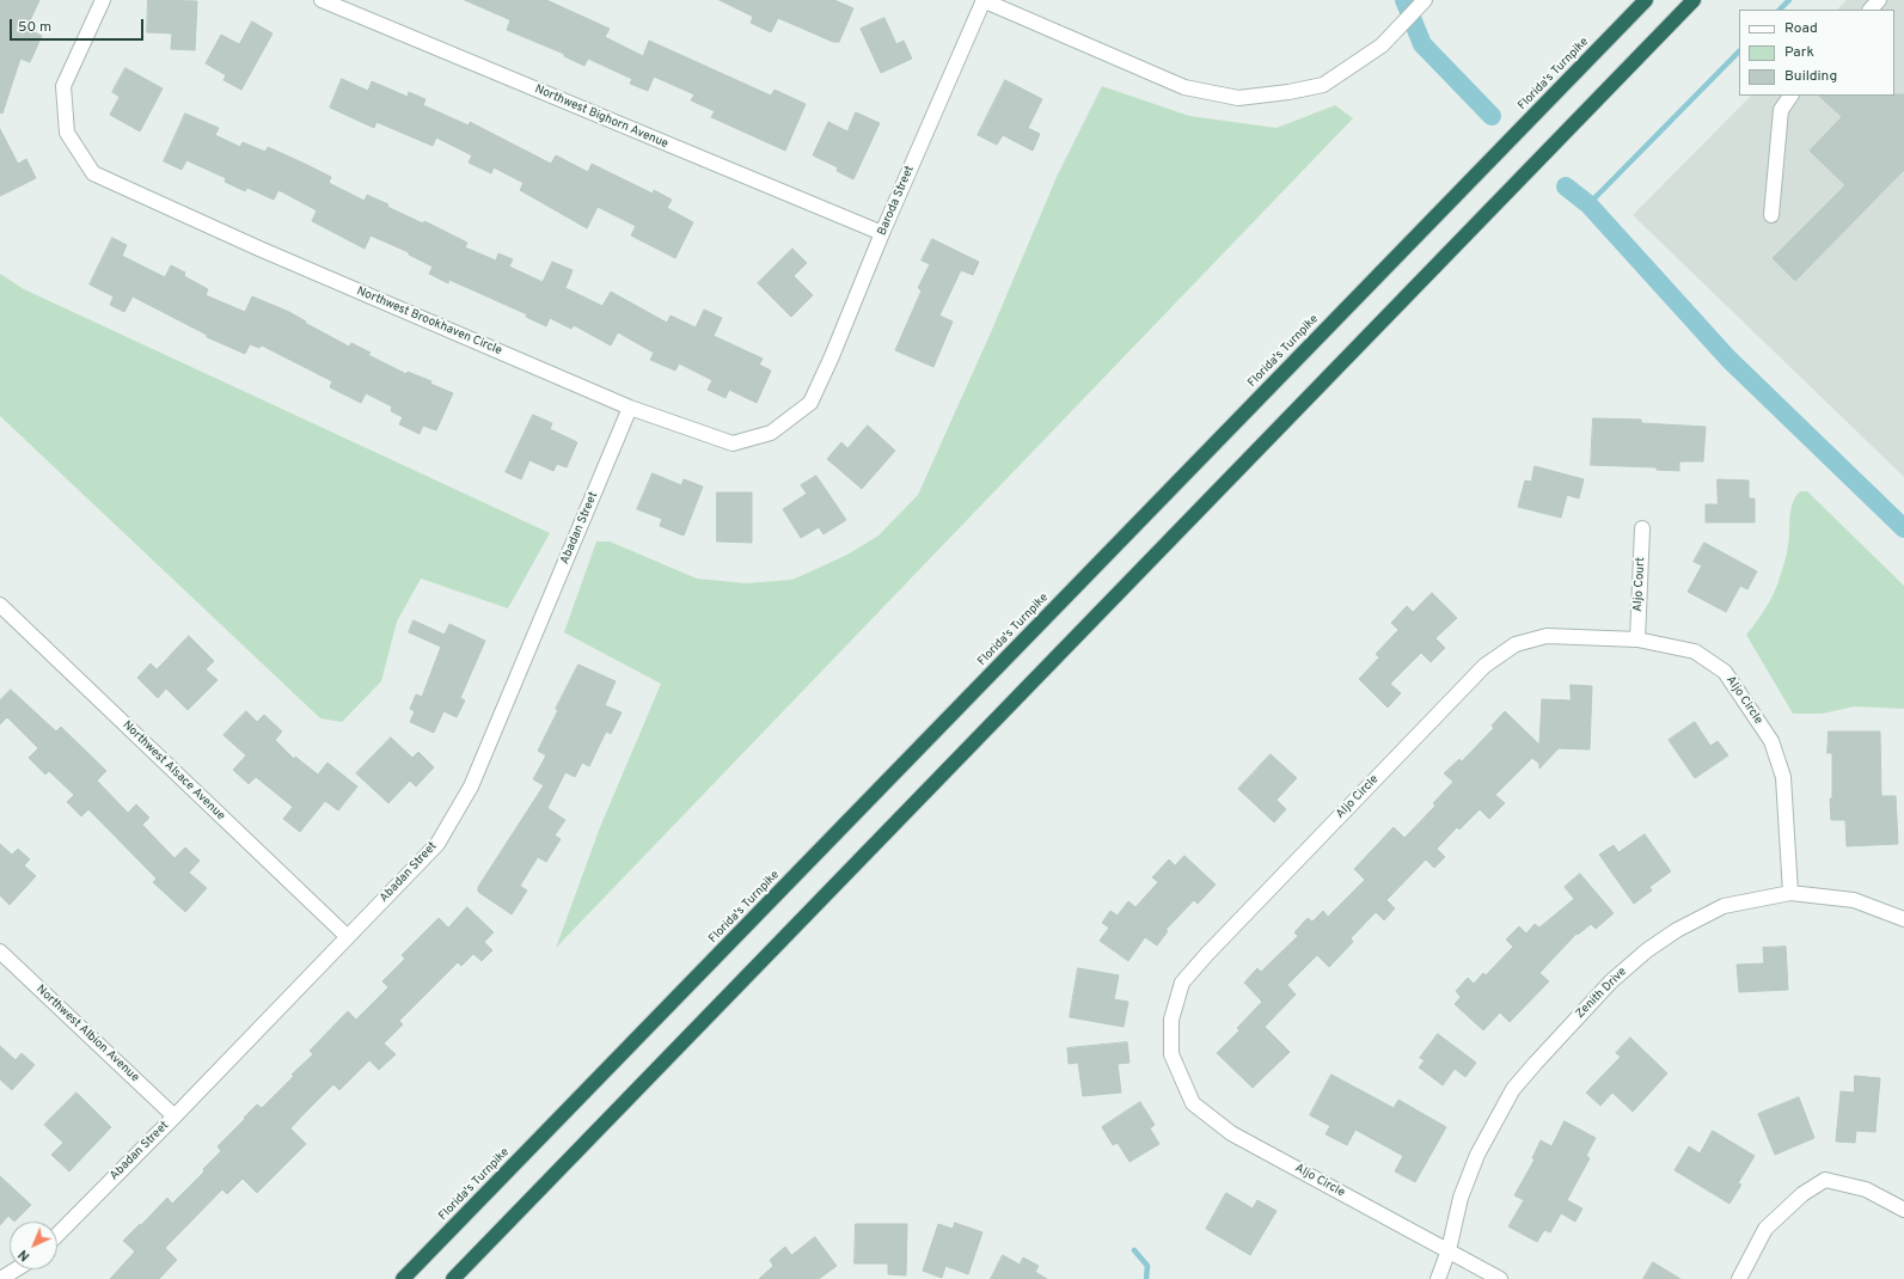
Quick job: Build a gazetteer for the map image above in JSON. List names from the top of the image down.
{
  "streets": {
    "highway": ["Florida's Turnpike"],
    "street": [
      "Northwest Bighorn Avenue",
      "Baroda Street",
      "Northwest Brookhaven Circle",
      "Abadan Street",
      "Aljo Court",
      "Aljo Circle",
      "Northwest Alsace Avenue",
      "Zenith Drive",
      "Northwest Albion Avenue"
    ]
  },
  "crossings": [
    ["Northwest Bighorn Avenue", "Baroda Street"],
    ["Baroda Street", "Northwest Brookhaven Circle"],
    ["Northwest Brookhaven Circle", "Abadan Street"],
    ["Abadan Street", "Northwest Alsace Avenue"],
    ["Abadan Street", "Northwest Albion Avenue"],
    ["Aljo Court", "Aljo Circle"],
    ["Aljo Circle", "Zenith Drive"]
  ],
  "legend": ["Road", "Park", "Building"],
  "scale_bar": "50 m",
  "north": "bottom left"
}
